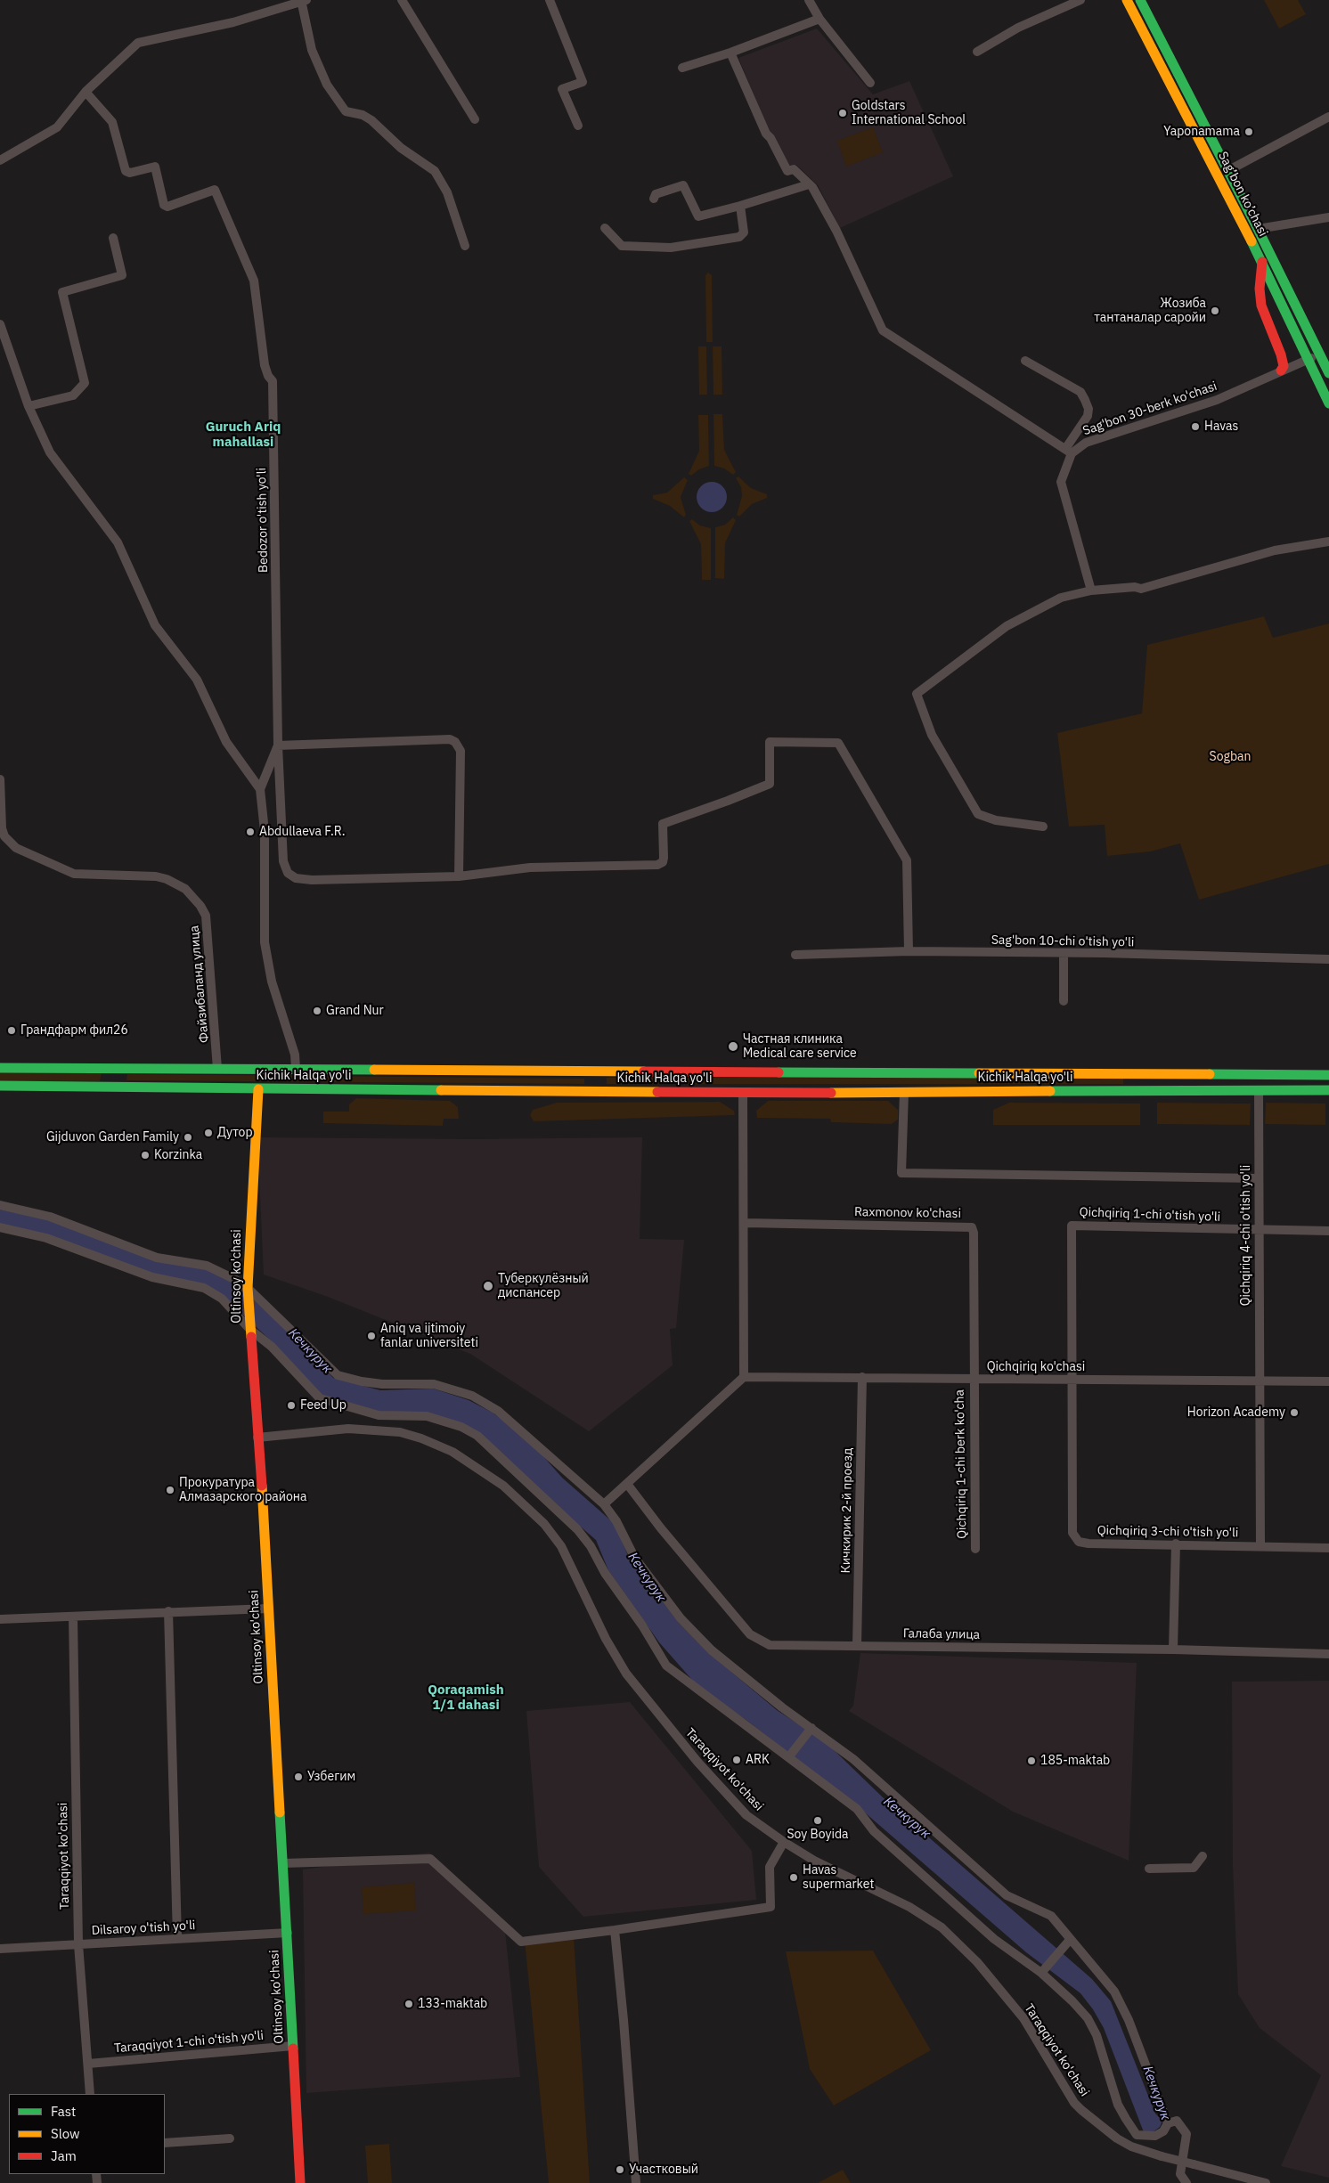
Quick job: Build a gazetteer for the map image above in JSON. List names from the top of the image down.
{
  "streets": {
    "main road": ["Sag’bon ko’chasi", "Kichik Halqa yo'li", "Oltinsoy ko'chasi"],
    "street": [
      "Sag'bon 30-berk ko'chasi",
      "Bedozor o'tish yo'li",
      "Sag'bon 10-chi o'tish yo'li",
      "Файзибаланд улица",
      "Raxmonov ko'chasi",
      "Qichqiriq 1-chi o'tish yo'li",
      "Qichqiriq 4-chi o'tish yo'li",
      "Qichqiriq ko'chasi",
      "Qichqiriq 1-chi berk ko'cha",
      "Кичкирик 2-й проезд",
      "Qichqiriq 3-chi o'tish yo'li",
      "Галаба улица",
      "Taraqqiyot ko'chasi",
      "Dilsaroy o'tish yo'li",
      "Taraqqiyot 1-chi o'tish yo'li"
    ]
  },
  "crossings": [
    ["Sag’bon ko’chasi", "Sag'bon 30-berk ko'chasi"],
    ["Файзибаланд улица", "Kichik Halqa yo'li"],
    ["Kichik Halqa yo'li", "Qichqiriq 4-chi o'tish yo'li"],
    ["Kichik Halqa yo'li", "Oltinsoy ko'chasi"],
    ["Raxmonov ko'chasi", "Qichqiriq ko'chasi"],
    ["Raxmonov ko'chasi", "Qichqiriq 1-chi berk ko'cha"],
    ["Qichqiriq 1-chi o'tish yo'li", "Qichqiriq 4-chi o'tish yo'li"],
    ["Qichqiriq 1-chi o'tish yo'li", "Qichqiriq ko'chasi"],
    ["Qichqiriq 1-chi o'tish yo'li", "Qichqiriq 3-chi o'tish yo'li"],
    ["Qichqiriq 4-chi o'tish yo'li", "Qichqiriq ko'chasi"],
    ["Oltinsoy ko'chasi", "Taraqqiyot ko'chasi"],
    ["Oltinsoy ko'chasi", "Dilsaroy o'tish yo'li"],
    ["Oltinsoy ko'chasi", "Taraqqiyot 1-chi o'tish yo'li"],
    ["Qichqiriq ko'chasi", "Qichqiriq 1-chi berk ko'cha"],
    ["Qichqiriq ko'chasi", "Кичкирик 2-й проезд"],
    ["Qichqiriq ko'chasi", "Qichqiriq 3-chi o'tish yo'li"],
    ["Кичкирик 2-й проезд", "Галаба улица"],
    ["Taraqqiyot ko'chasi", "Dilsaroy o'tish yo'li"],
    ["Taraqqiyot ko'chasi", "Taraqqiyot 1-chi o'tish yo'li"]
  ],
  "districts": ["Guruch Ariq mahallasi", "Qoraqamish 1/1 dahasi"],
  "water": ["Кечкурук"],
  "parks": ["Sogban"],
  "places": [
    "Goldstars International School",
    "Yaponamama",
    "Жозиба тантаналар саройи",
    "Havas",
    "Abdullaeva F.R.",
    "Grand Nur",
    "Грандфарм фил26",
    "Частная клиника Medical care service",
    "Дутор",
    "Gijduvon Garden Family",
    "Korzinka",
    "Туберкулёзный диспансер",
    "Aniq va ijtimoiy fanlar universiteti",
    "Feed Up",
    "Horizon Academy",
    "Прокуратура Алмазарского района",
    "ARK",
    "185-maktab",
    "Узбегим",
    "Soy Boyida",
    "Havas supermarket",
    "133-maktab",
    "Участковый"
  ],
  "legend": ["Fast", "Slow", "Jam"]
}
